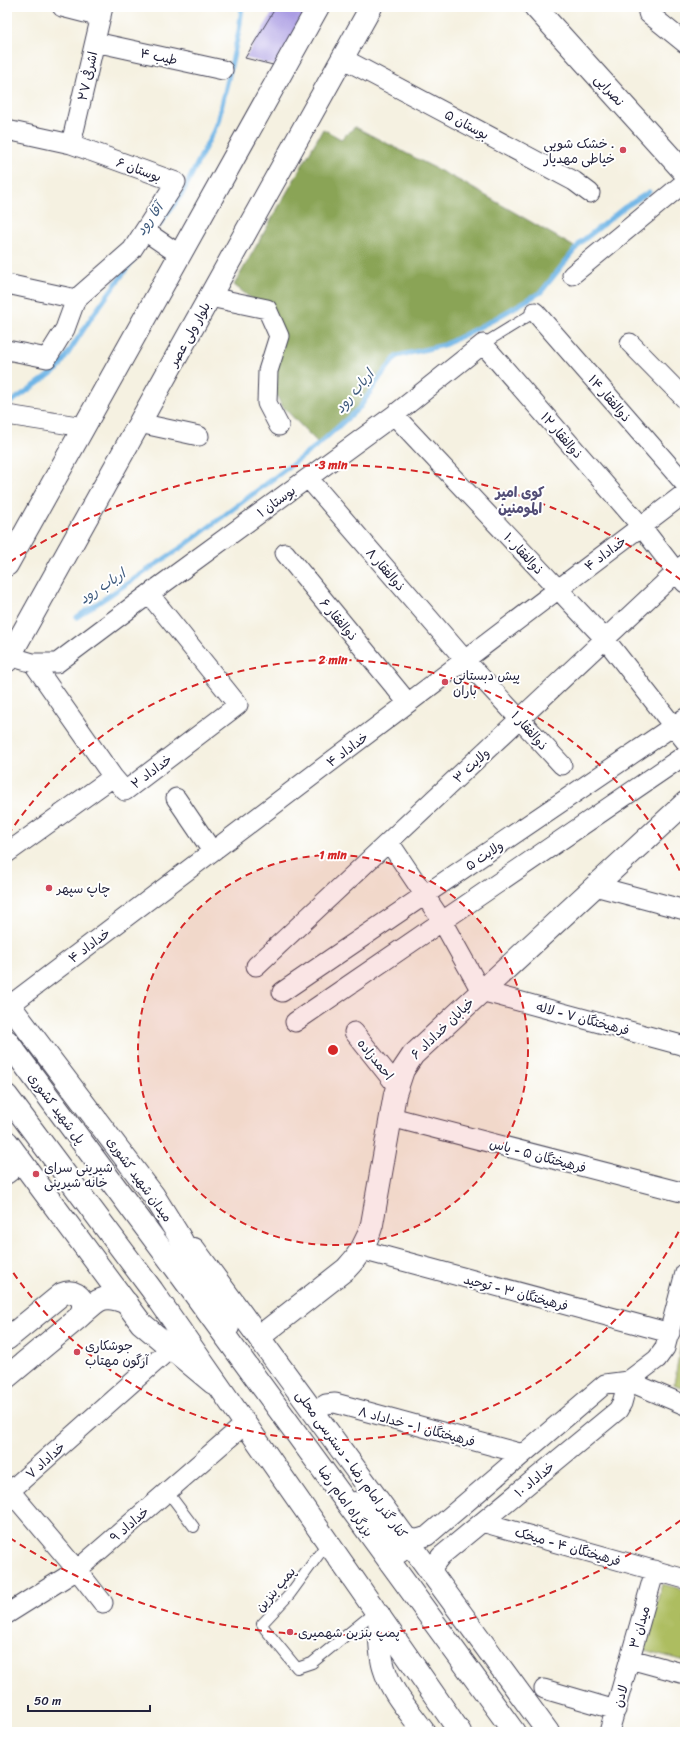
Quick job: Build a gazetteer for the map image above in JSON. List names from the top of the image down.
{
  "streets": {
    "main road": [
      "نصرایی",
      "بلوار ولی عصر",
      "خیابان خداداد ۶",
      "پل شهید کشوری",
      "میدان شهید کشوری",
      "کنار گذر امام رضا - دسترسی محلی",
      "بزرگراه امام رضا"
    ],
    "street": [
      "طیب ۴",
      "اشرفی ۲۷",
      "بوستان ۵",
      "بوستان ۶",
      "ذوالفقار ۱۴",
      "ذوالفقار ۱۲",
      "بوستان ۱",
      "ذوالفقار ۱۰",
      "خداداد ۴",
      "ذوالفقار ۸",
      "ذوالفقار ۶",
      "ذوالفقار ۱",
      "ولایت ۳",
      "خداداد ۲",
      "ولایت ۵",
      "فرهیختگان ۷ - لاله",
      "احمدزاده",
      "فرهیختگان ۵ - یاس",
      "فرهیختگان ۳ - توحید",
      "فرهیختگان ۱ - خداداد ۸",
      "خداداد ۷",
      "خداداد ۱۰",
      "خداداد ۹",
      "فرهیختگان ۴ - میخک",
      "میدان ۳",
      "لادن"
    ],
    "lane": ["پمپ بنزین"]
  },
  "crossings": [
    ["طیب ۴", "اشرفی ۲۷"],
    ["اشرفی ۲۷", "بوستان ۶"],
    ["بوستان ۵", "بلوار ولی عصر"],
    ["بلوار ولی عصر", "بوستان ۱"],
    ["ذوالفقار ۱۴", "بوستان ۱"],
    ["ذوالفقار ۱۲", "بوستان ۱"],
    ["ذوالفقار ۱۲", "خداداد ۴"],
    ["ذوالفقار ۱۲", "ولایت ۳"],
    ["بوستان ۱", "ذوالفقار ۱۰"],
    ["بوستان ۱", "ذوالفقار ۸"],
    ["بوستان ۱", "خداداد ۲"],
    ["ذوالفقار ۱۰", "خداداد ۴"],
    ["ذوالفقار ۱۰", "ولایت ۳"],
    ["ذوالفقار ۱۰", "ولایت ۵"],
    ["خداداد ۴", "ذوالفقار ۸"],
    ["خداداد ۴", "ذوالفقار ۶"],
    ["خداداد ۴", "ذوالفقار ۱"],
    ["خداداد ۴", "میدان شهید کشوری"],
    ["ذوالفقار ۸", "ذوالفقار ۱"],
    ["ذوالفقار ۱", "ولایت ۳"],
    ["فرهیختگان ۷ - لاله", "خیابان خداداد ۶"],
    ["خیابان خداداد ۶", "احمدزاده"],
    ["خیابان خداداد ۶", "فرهیختگان ۵ - یاس"],
    ["خیابان خداداد ۶", "فرهیختگان ۳ - توحید"],
    ["خیابان خداداد ۶", "کنار گذر امام رضا - دسترسی محلی"],
    ["پل شهید کشوری", "بزرگراه امام رضا"],
    ["میدان شهید کشوری", "کنار گذر امام رضا - دسترسی محلی"],
    ["میدان شهید کشوری", "بزرگراه امام رضا"],
    ["فرهیختگان ۱ - خداداد ۸", "کنار گذر امام رضا - دسترسی محلی"],
    ["فرهیختگان ۱ - خداداد ۸", "خداداد ۱۰"],
    ["خداداد ۷", "خداداد ۹"],
    ["کنار گذر امام رضا - دسترسی محلی", "خداداد ۱۰"],
    ["خداداد ۱۰", "فرهیختگان ۴ - میخک"],
    ["فرهیختگان ۴ - میخک", "میدان ۳"],
    ["میدان ۳", "لادن"]
  ],
  "districts": ["کوی امیر المومنین"],
  "water": ["آقا رود", "ارباب رود"],
  "places": [
    "خشک شویی . خیاطی مهدیار",
    "پیش دبستانی باران",
    "چاپ سپهر",
    "شیرینی سرای خانه شیرینی",
    "جوشکاری آرگون مهتاب",
    "پمپ بنزین شهمیری"
  ],
  "scale_bar": "50 m",
  "rings": ["3 min", "2 min", "1 min"]
}
